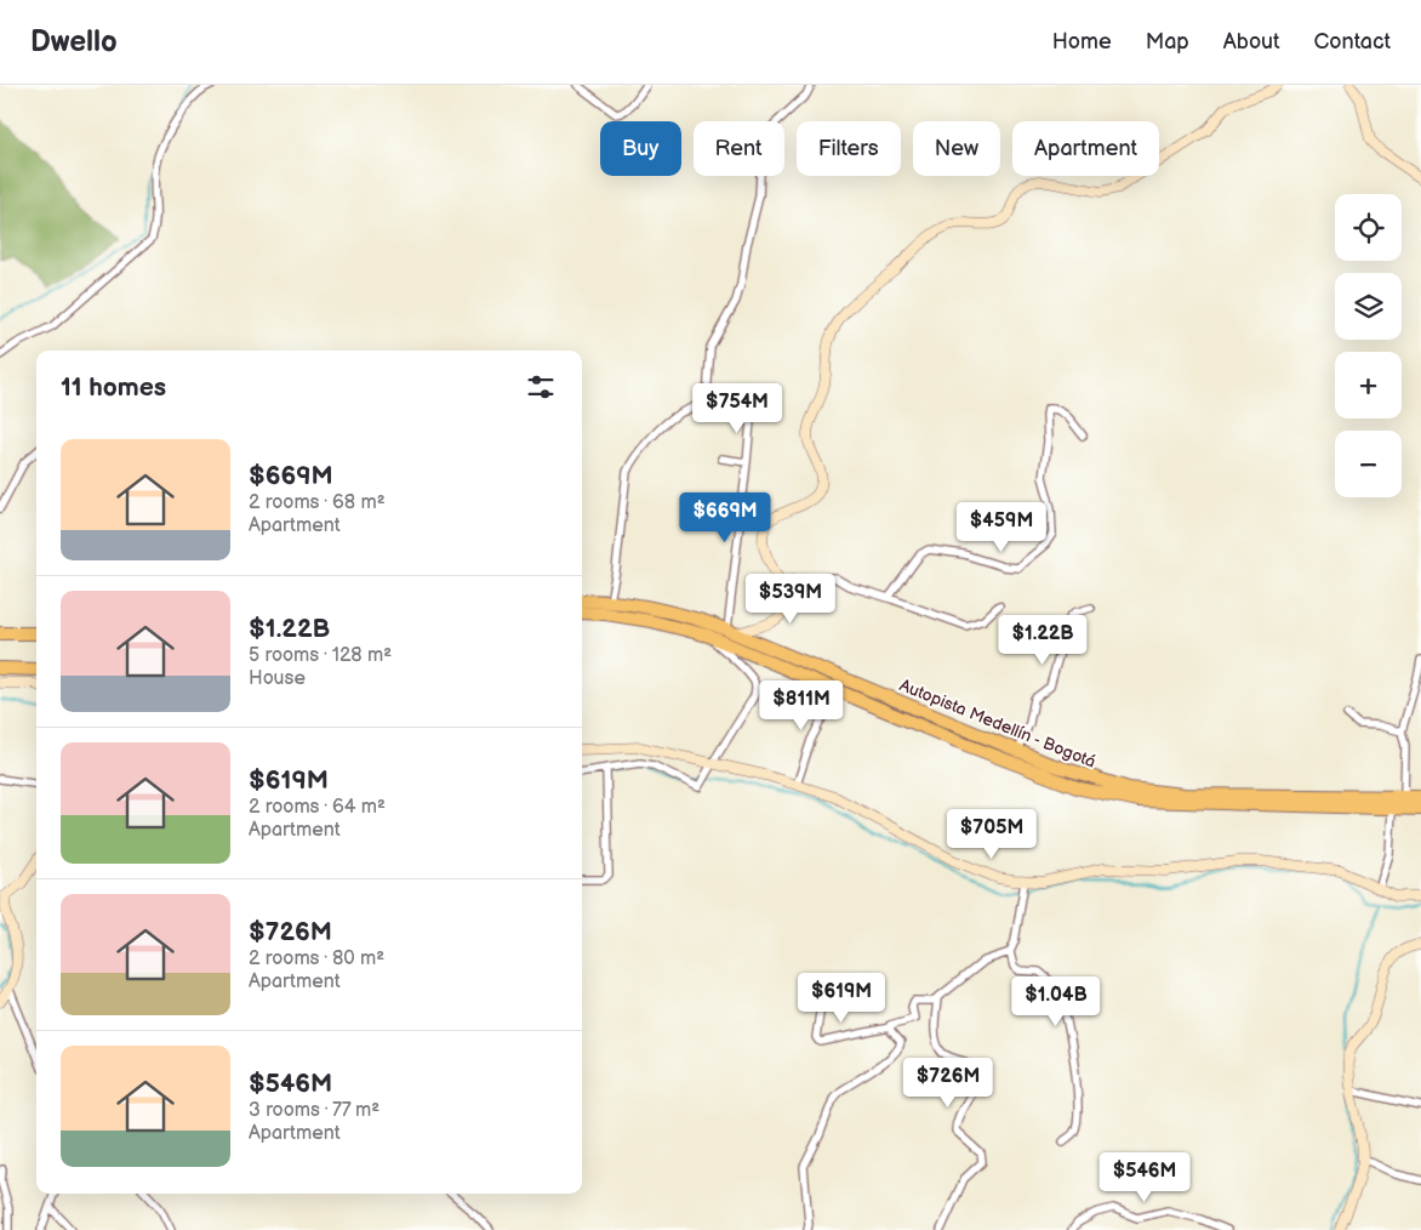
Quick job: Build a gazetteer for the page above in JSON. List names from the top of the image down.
{
  "streets": {
    "highway": ["Autopista Medellín - Bogotá"]
  },
  "page": {
    "header": "Dwello",
    "nav": [
      "Home",
      "Map",
      "About",
      "Contact"
    ],
    "chip": [
      "Buy",
      "Rent",
      "Filters",
      "New",
      "Apartment"
    ],
    "map_buttons": ["+", "−"],
    "heading": "11 homes",
    "price": [
      "$754M",
      "$669M",
      "$459M",
      "$539M",
      "$1.22B",
      "$811M",
      "$705M",
      "$619M",
      "$1.04B",
      "$726M",
      "$546M"
    ],
    "list": [
      {
        "name": "$669M",
        "note": "2 rooms · 68 m² · Apartment"
      },
      {
        "name": "$1.22B",
        "note": "5 rooms · 128 m² · House"
      },
      {
        "name": "$619M",
        "note": "2 rooms · 64 m² · Apartment"
      },
      {
        "name": "$726M",
        "note": "2 rooms · 80 m² · Apartment"
      },
      {
        "name": "$546M",
        "note": "3 rooms · 77 m² · Apartment"
      }
    ]
  }
}
